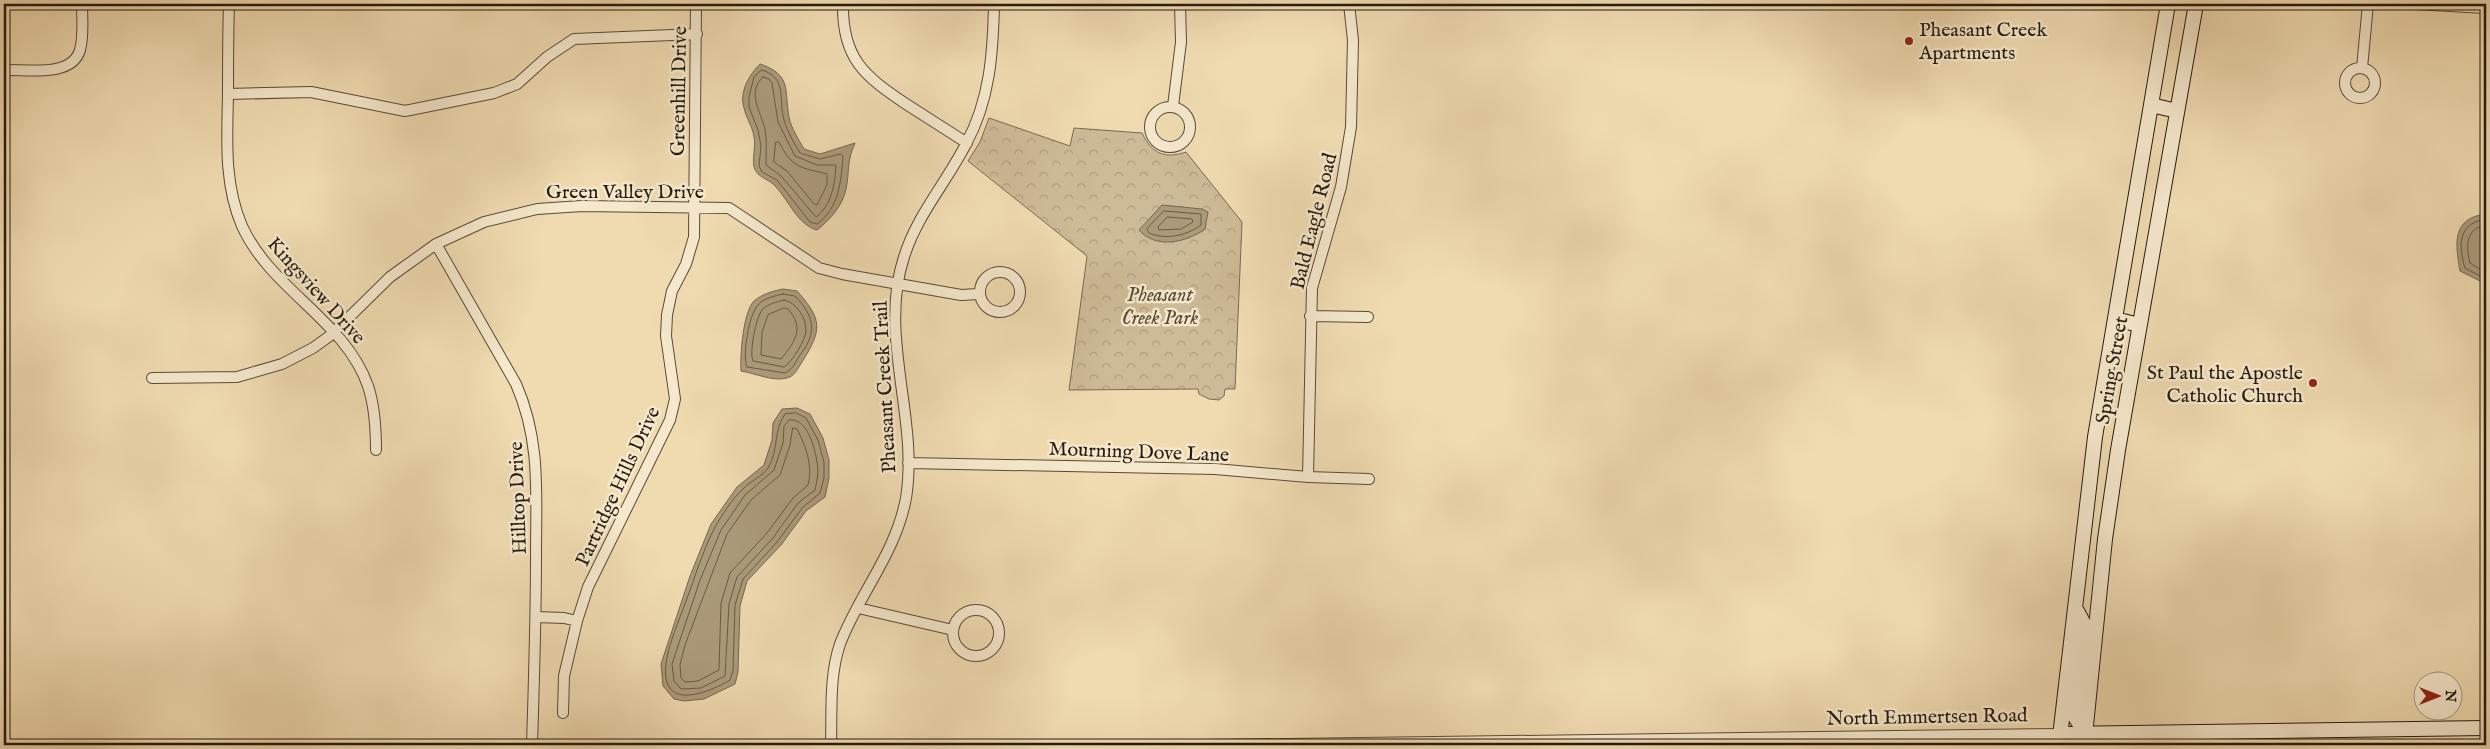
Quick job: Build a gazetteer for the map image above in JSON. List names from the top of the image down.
{
  "streets": {
    "main road": ["Spring Street", "North Emmertsen Road"],
    "street": [
      "Greenhill Drive",
      "Green Valley Drive",
      "Bald Eagle Road",
      "Kingsview Drive",
      "Pheasant Creek Trail",
      "Mourning Dove Lane",
      "Partridge Hills Drive",
      "Hilltop Drive"
    ]
  },
  "crossings": [
    ["Greenhill Drive", "Green Valley Drive"],
    ["Greenhill Drive", "Partridge Hills Drive"],
    ["Green Valley Drive", "Kingsview Drive"],
    ["Green Valley Drive", "Pheasant Creek Trail"],
    ["Green Valley Drive", "Partridge Hills Drive"],
    ["Green Valley Drive", "Hilltop Drive"],
    ["Bald Eagle Road", "Mourning Dove Lane"],
    ["Spring Street", "North Emmertsen Road"],
    ["Pheasant Creek Trail", "Mourning Dove Lane"]
  ],
  "parks": ["Pheasant Creek Park"],
  "places": ["Pheasant Creek Apartments", "St Paul the Apostle Catholic Church"],
  "north": "right"
}
